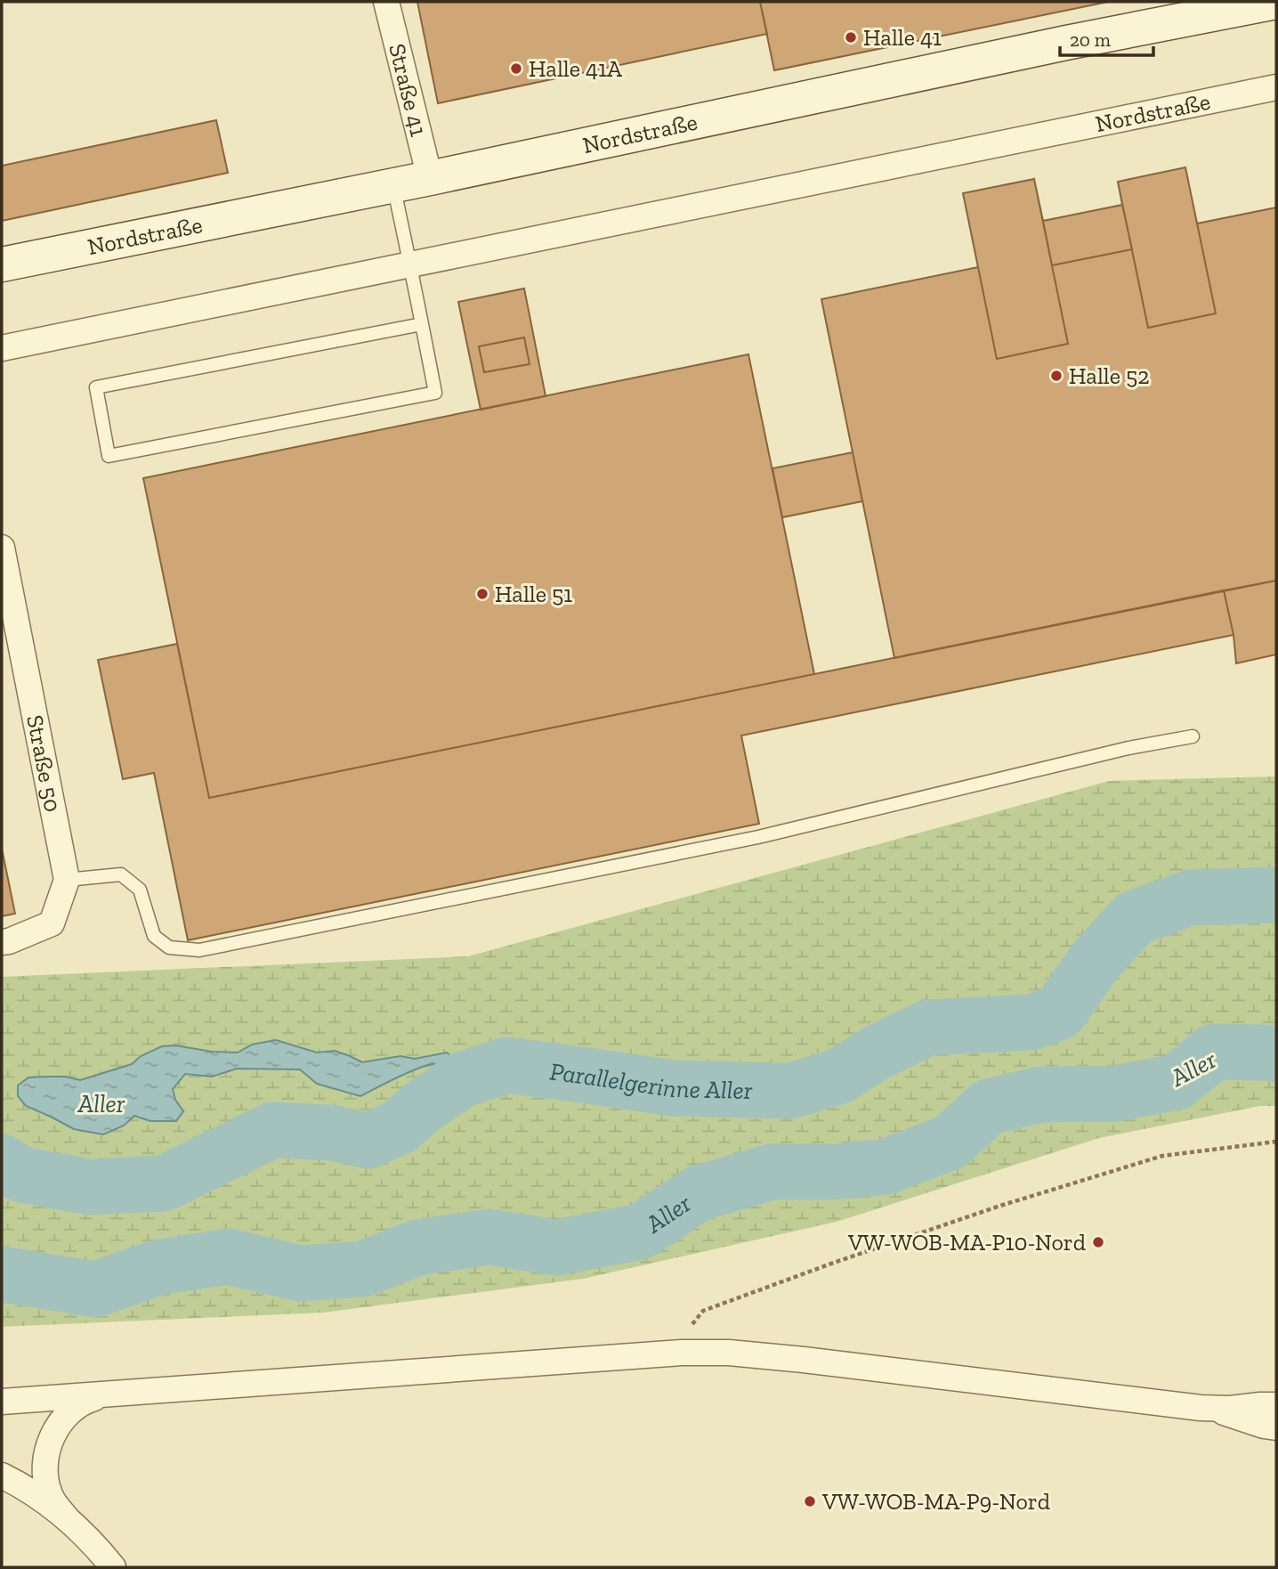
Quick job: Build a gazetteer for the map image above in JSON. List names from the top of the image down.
{
  "streets": {
    "street": ["Straße 41", "Nordstraße", "Straße 50"]
  },
  "crossings": [
    ["Straße 41", "Nordstraße"]
  ],
  "water": ["Aller", "Parallelgerinne Aller"],
  "places": [
    "Halle 41",
    "Halle 41A",
    "Halle 52",
    "Halle 51",
    "VW-WOB-MA-P10-Nord",
    "VW-WOB-MA-P9-Nord"
  ],
  "scale_bar": "20 m"
}
